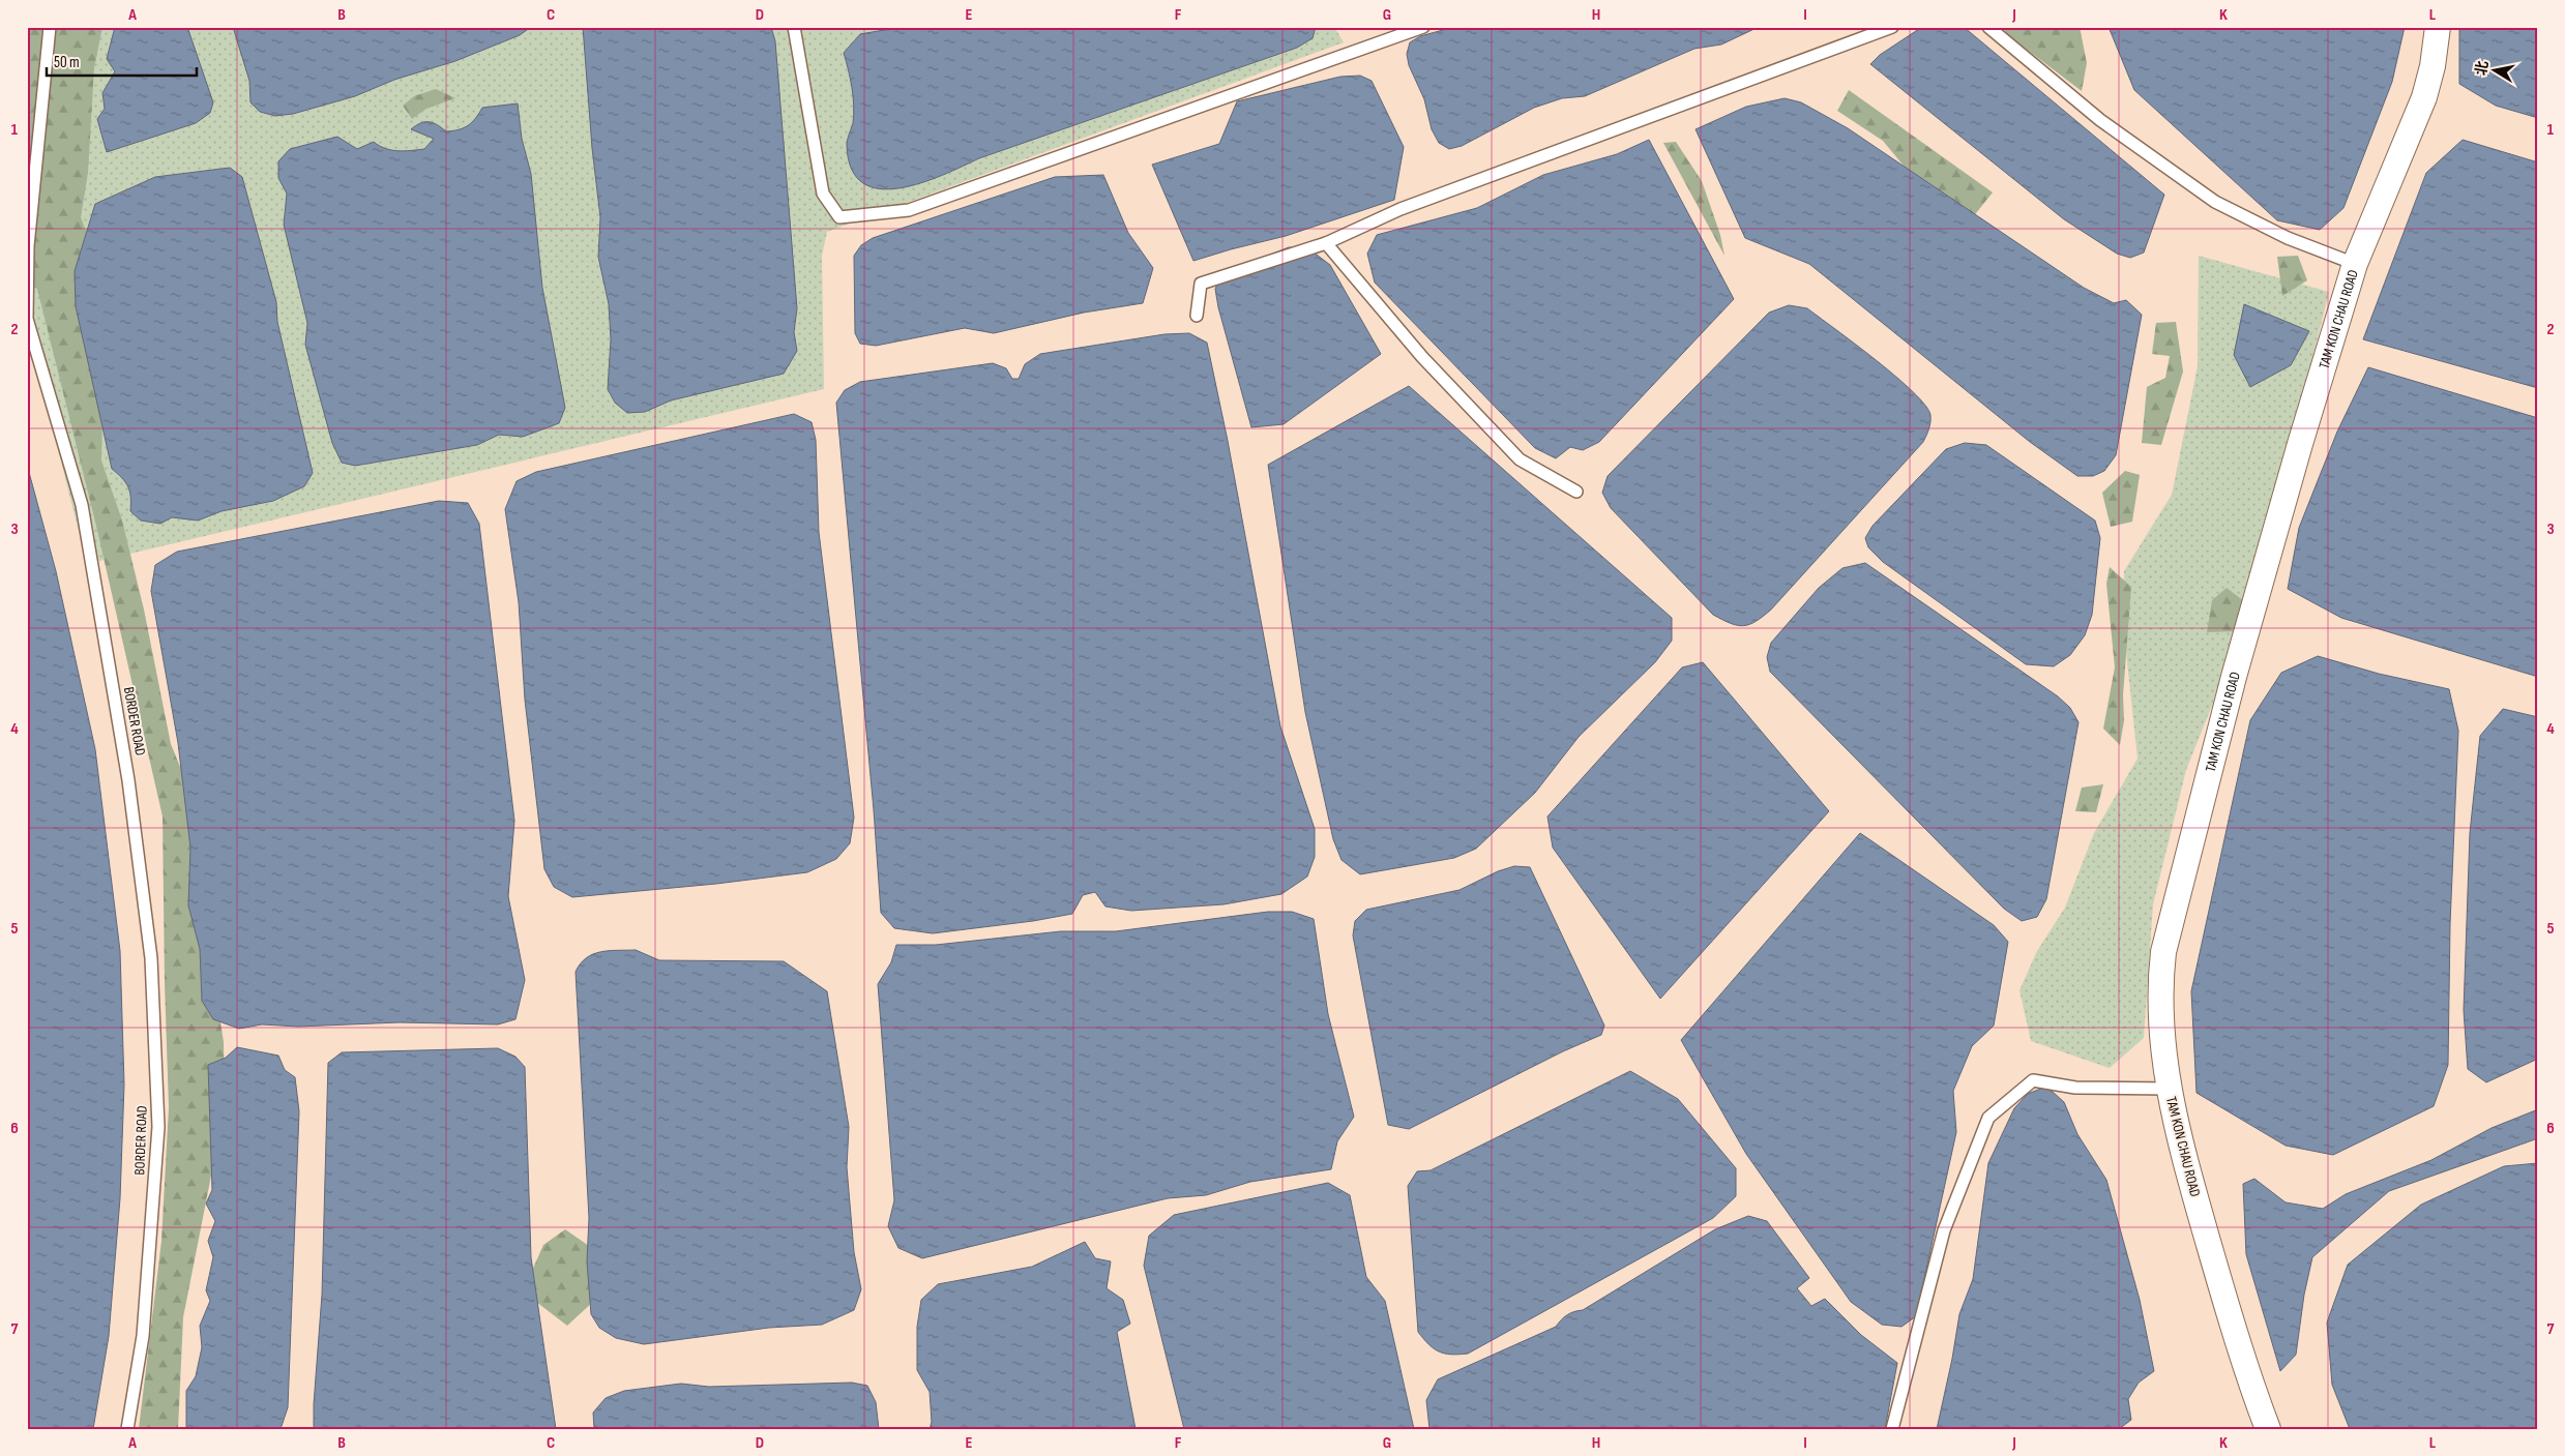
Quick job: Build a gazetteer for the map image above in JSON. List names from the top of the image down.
{
  "streets": {
    "street": ["TAM KON CHAU ROAD"],
    "lane": ["BORDER ROAD"]
  },
  "scale_bar": "50 m",
  "north": "left",
  "grid": {
    "columns": [
      "A",
      "B",
      "C",
      "D",
      "E",
      "F",
      "G",
      "H",
      "I",
      "J",
      "K",
      "L"
    ],
    "rows": [
      "1",
      "2",
      "3",
      "4",
      "5",
      "6",
      "7"
    ]
  }
}
